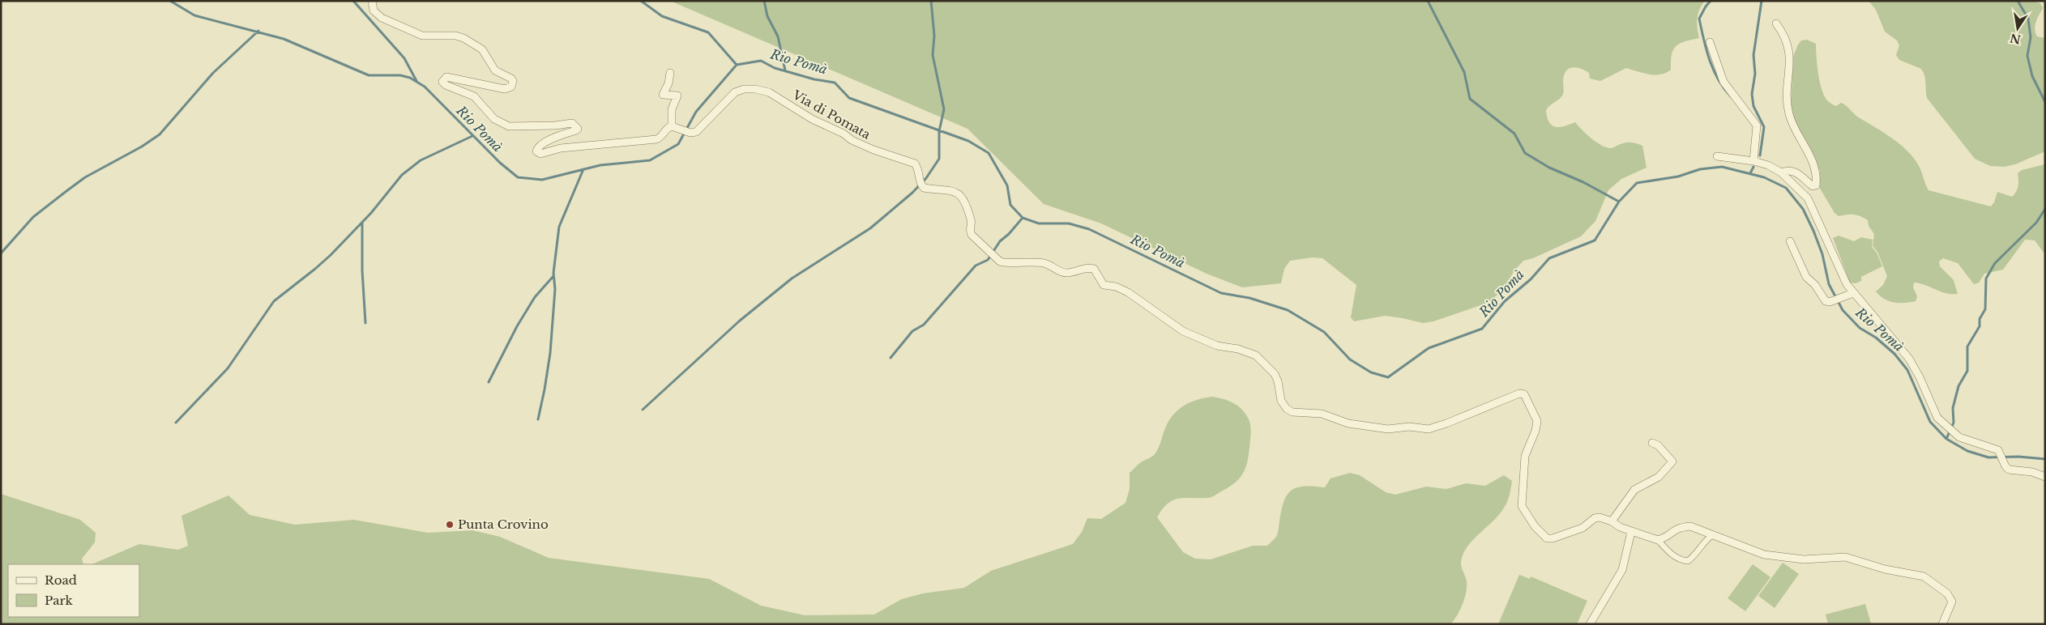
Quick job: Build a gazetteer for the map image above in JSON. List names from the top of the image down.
{
  "streets": {
    "street": ["Via di Pomata"]
  },
  "water": ["Rio Pomà"],
  "places": ["Punta Crovino"],
  "legend": ["Road", "Park"],
  "north": "bottom"
}
